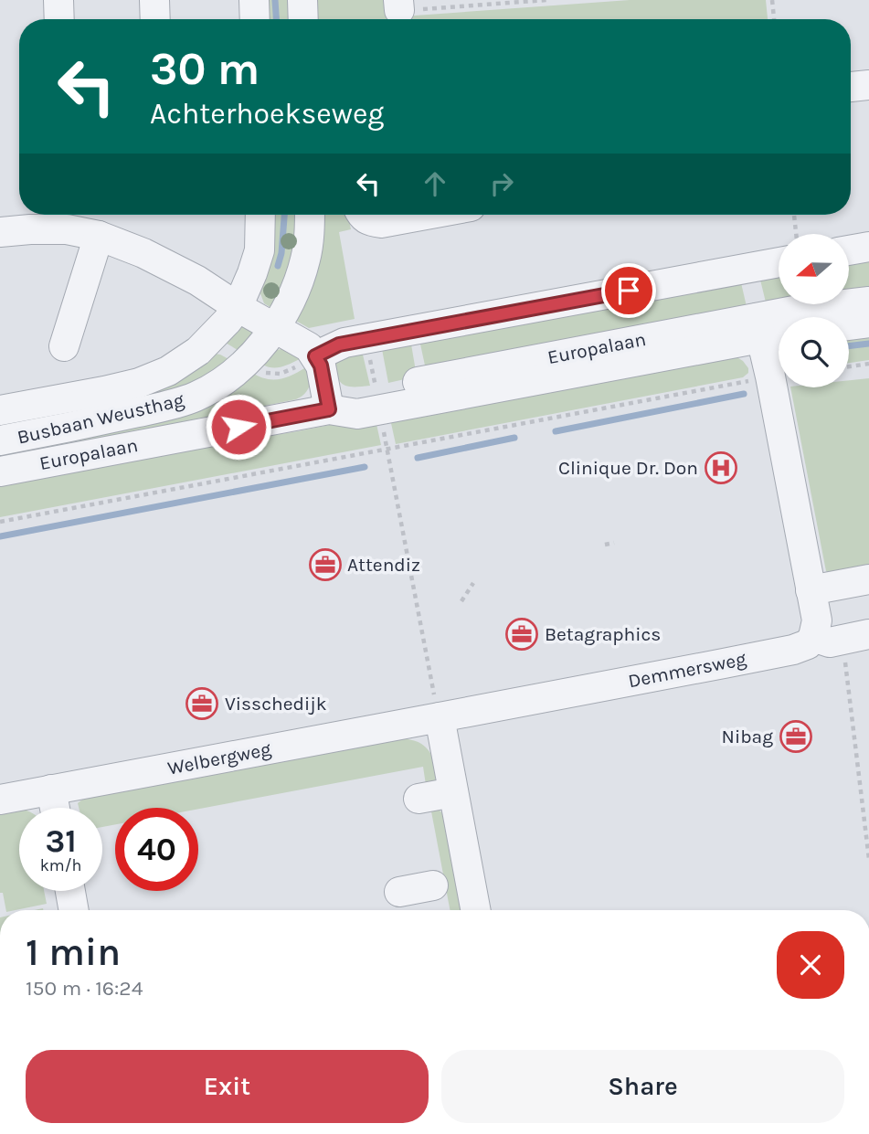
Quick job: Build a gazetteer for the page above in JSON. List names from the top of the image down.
{
  "streets": {
    "street": [
      "Europalaan",
      "Busbaan Weusthag",
      "Demmersweg",
      "Welbergweg"
    ]
  },
  "crossings": [
    ["Demmersweg", "Welbergweg"]
  ],
  "places": {
    "hospital": ["Clinique Dr. Don"],
    "office": [
      "Attendiz",
      "Betagraphics",
      "Visschedijk",
      "Nibag"
    ]
  },
  "north": "left",
  "page": {
    "turn": ["30 m", "Achterhoekseweg"],
    "speed": "31 km/h",
    "limit": "40",
    "heading": ["1 min", "150 m · 16:24"],
    "buttons": ["Exit", "Share"]
  }
}
